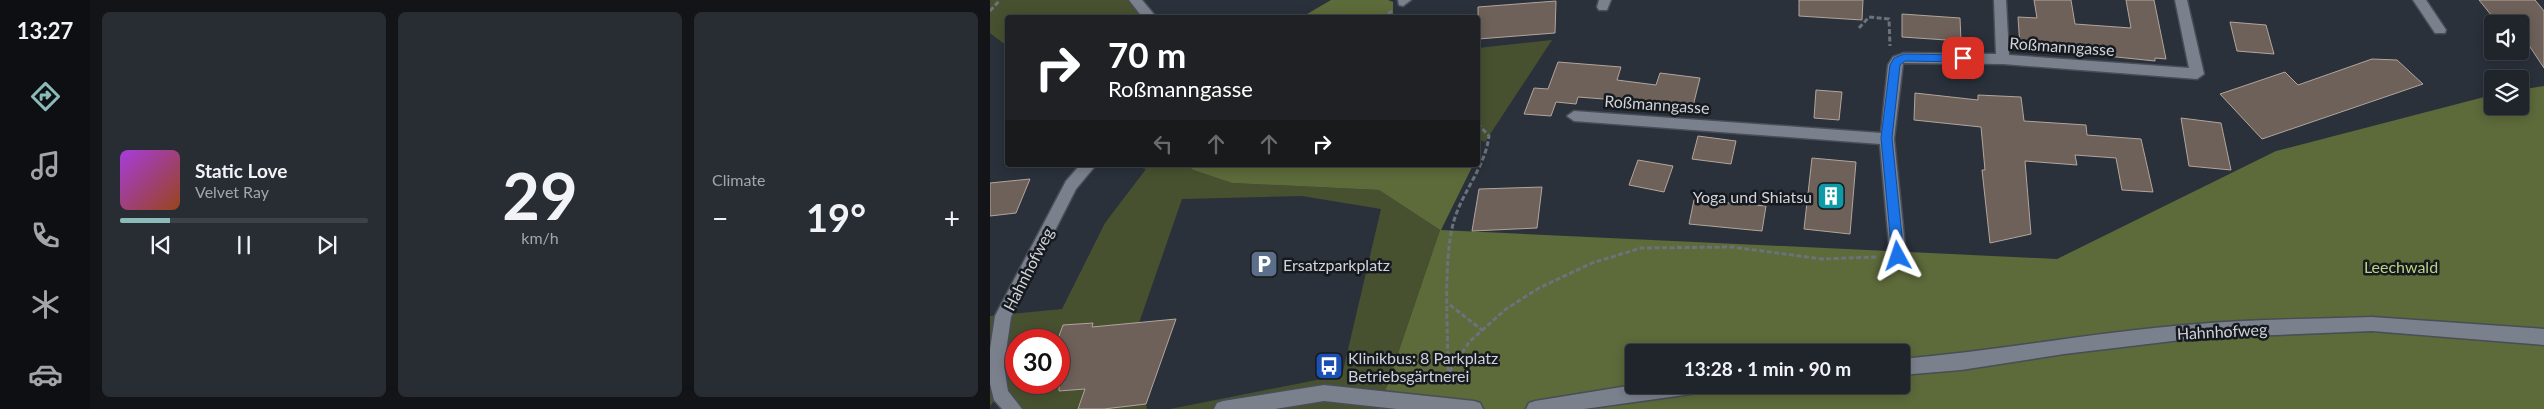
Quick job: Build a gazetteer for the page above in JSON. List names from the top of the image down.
{
  "streets": {
    "street": ["Roßmanngasse", "Hahnhofweg"]
  },
  "parks": ["Leechwald"],
  "places": {
    "building": ["Yoga und Shiatsu"],
    "parking": ["Ersatzparkplatz"],
    "bus stop": ["Klinikbus: 8 Parkplatz Betriebsgärtnerei"]
  },
  "page": {
    "tabs": "13:27",
    "tile": [
      ["29", "km/h"],
      "Climate"
    ],
    "turn": ["70 m", "Roßmanngasse"],
    "song": ["Static Love", "Velvet Ray"],
    "heat": ["−", "19°", "+"],
    "limit": "30",
    "trip": "13:28 · 1 min · 90 m"
  }
}
